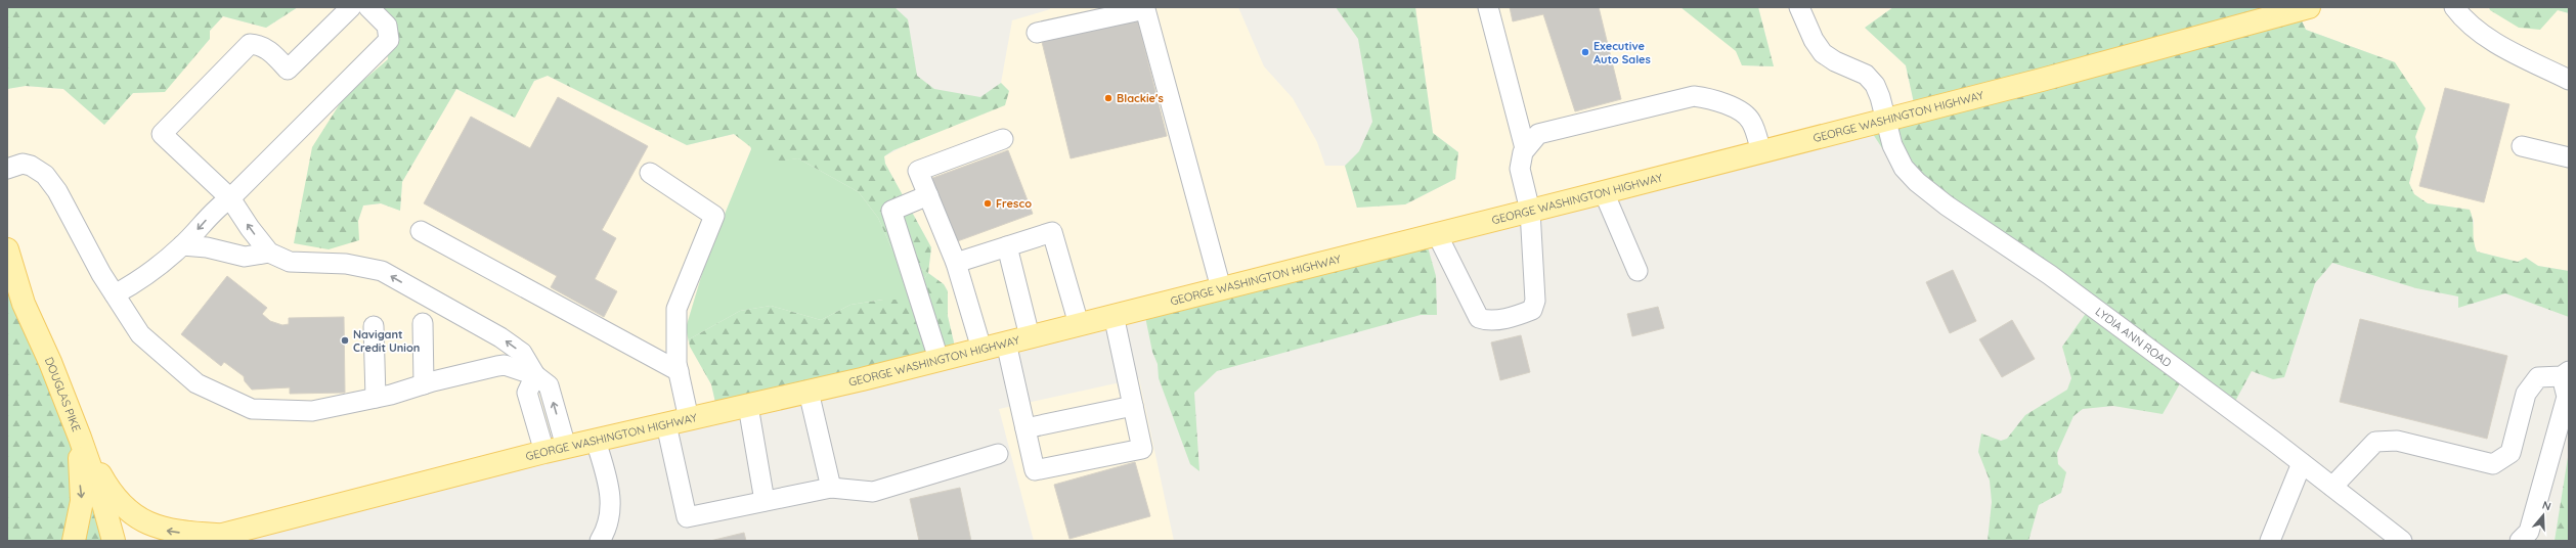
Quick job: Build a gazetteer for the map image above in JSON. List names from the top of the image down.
{
  "streets": {
    "main road": ["GEORGE WASHINGTON HIGHWAY", "DOUGLAS PIKE"],
    "street": ["LYDIA ANN ROAD"]
  },
  "crossings": [
    ["GEORGE WASHINGTON HIGHWAY", "LYDIA ANN ROAD"]
  ],
  "places": [
    "Executive Auto Sales",
    "Blackie's",
    "Fresco",
    "Navigant Credit Union"
  ],
  "north": "top"
}
